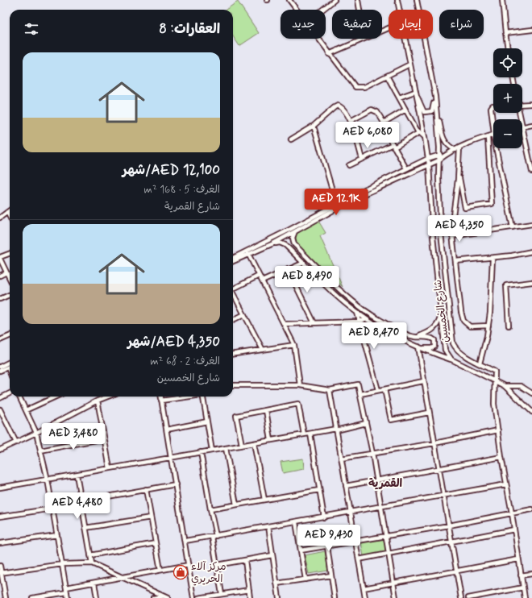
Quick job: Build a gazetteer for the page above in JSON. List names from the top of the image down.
{
  "streets": {
    "street": ["شارع الخمسين"]
  },
  "districts": ["القمرية"],
  "places": {
    "shop": ["مركز آلاء الحريري"]
  },
  "page": {
    "chip": [
      "شراء",
      "إيجار",
      "تصفية",
      "جديد"
    ],
    "heading": "العقارات: 8",
    "map_buttons": ["+", "−"],
    "list": [
      {
        "name": "AED 12,100/شهر",
        "note": "الغرف: 5 · 168 m² · شارع القمرية"
      },
      {
        "name": "AED 4,350/شهر",
        "note": "الغرف: 2 · 68 m² · شارع الخمسين"
      }
    ],
    "price": [
      "AED 6,080",
      "AED 12.1K",
      "AED 4,350",
      "AED 8,490",
      "AED 8,470",
      "AED 3,480",
      "AED 4,480",
      "AED 9,430"
    ]
  }
}
